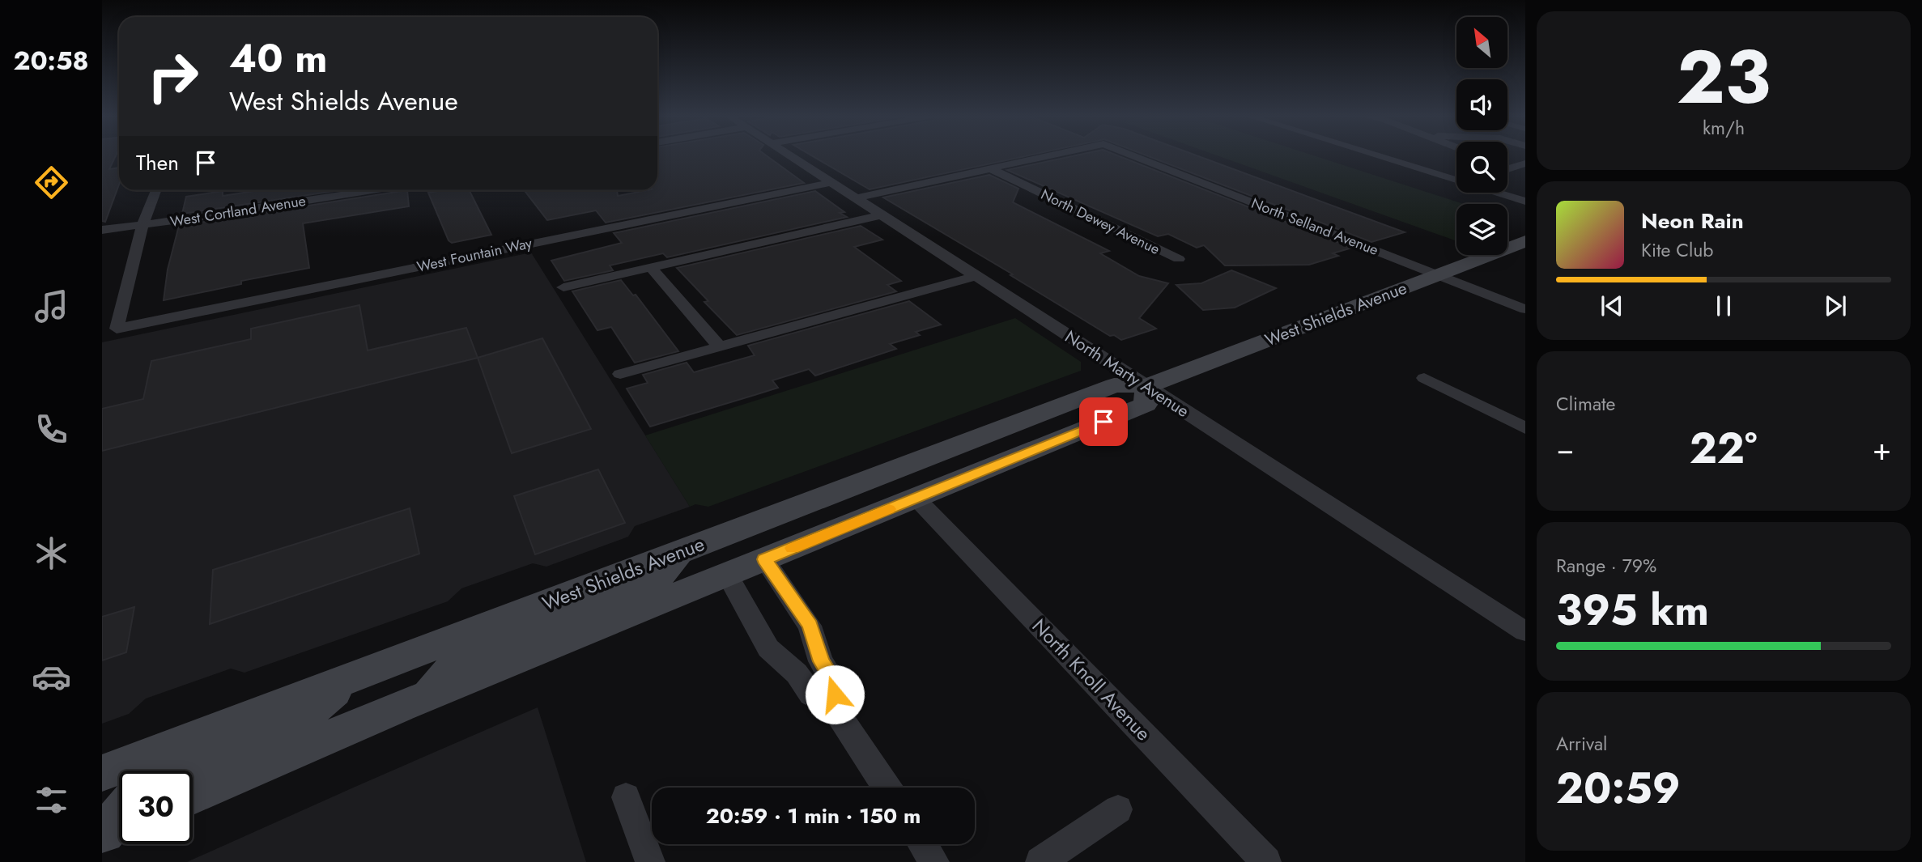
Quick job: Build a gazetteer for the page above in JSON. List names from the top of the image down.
{
  "streets": {
    "street": [
      "West Cortland Avenue",
      "North Dewey Avenue",
      "North Selland Avenue",
      "West Fountain Way",
      "West Shields Avenue",
      "North Marty Avenue",
      "North Knoll Avenue"
    ]
  },
  "crossings": [
    ["West Cortland Avenue", "West Fountain Way"],
    ["North Dewey Avenue", "North Selland Avenue"],
    ["North Selland Avenue", "West Shields Avenue"],
    ["West Fountain Way", "North Marty Avenue"],
    ["West Shields Avenue", "North Marty Avenue"]
  ],
  "north": "top left",
  "page": {
    "tabs": "20:58",
    "tile": [
      ["23", "km/h"],
      "Climate",
      ["Range · 79%", "395 km"],
      ["Arrival", "20:59"]
    ],
    "turn": ["40 m", "West Shields Avenue"],
    "then": "Then",
    "song": ["Neon Rain", "Kite Club"],
    "heat": ["−", "22°", "+"],
    "limit": "30",
    "trip": "20:59 · 1 min · 150 m"
  }
}
